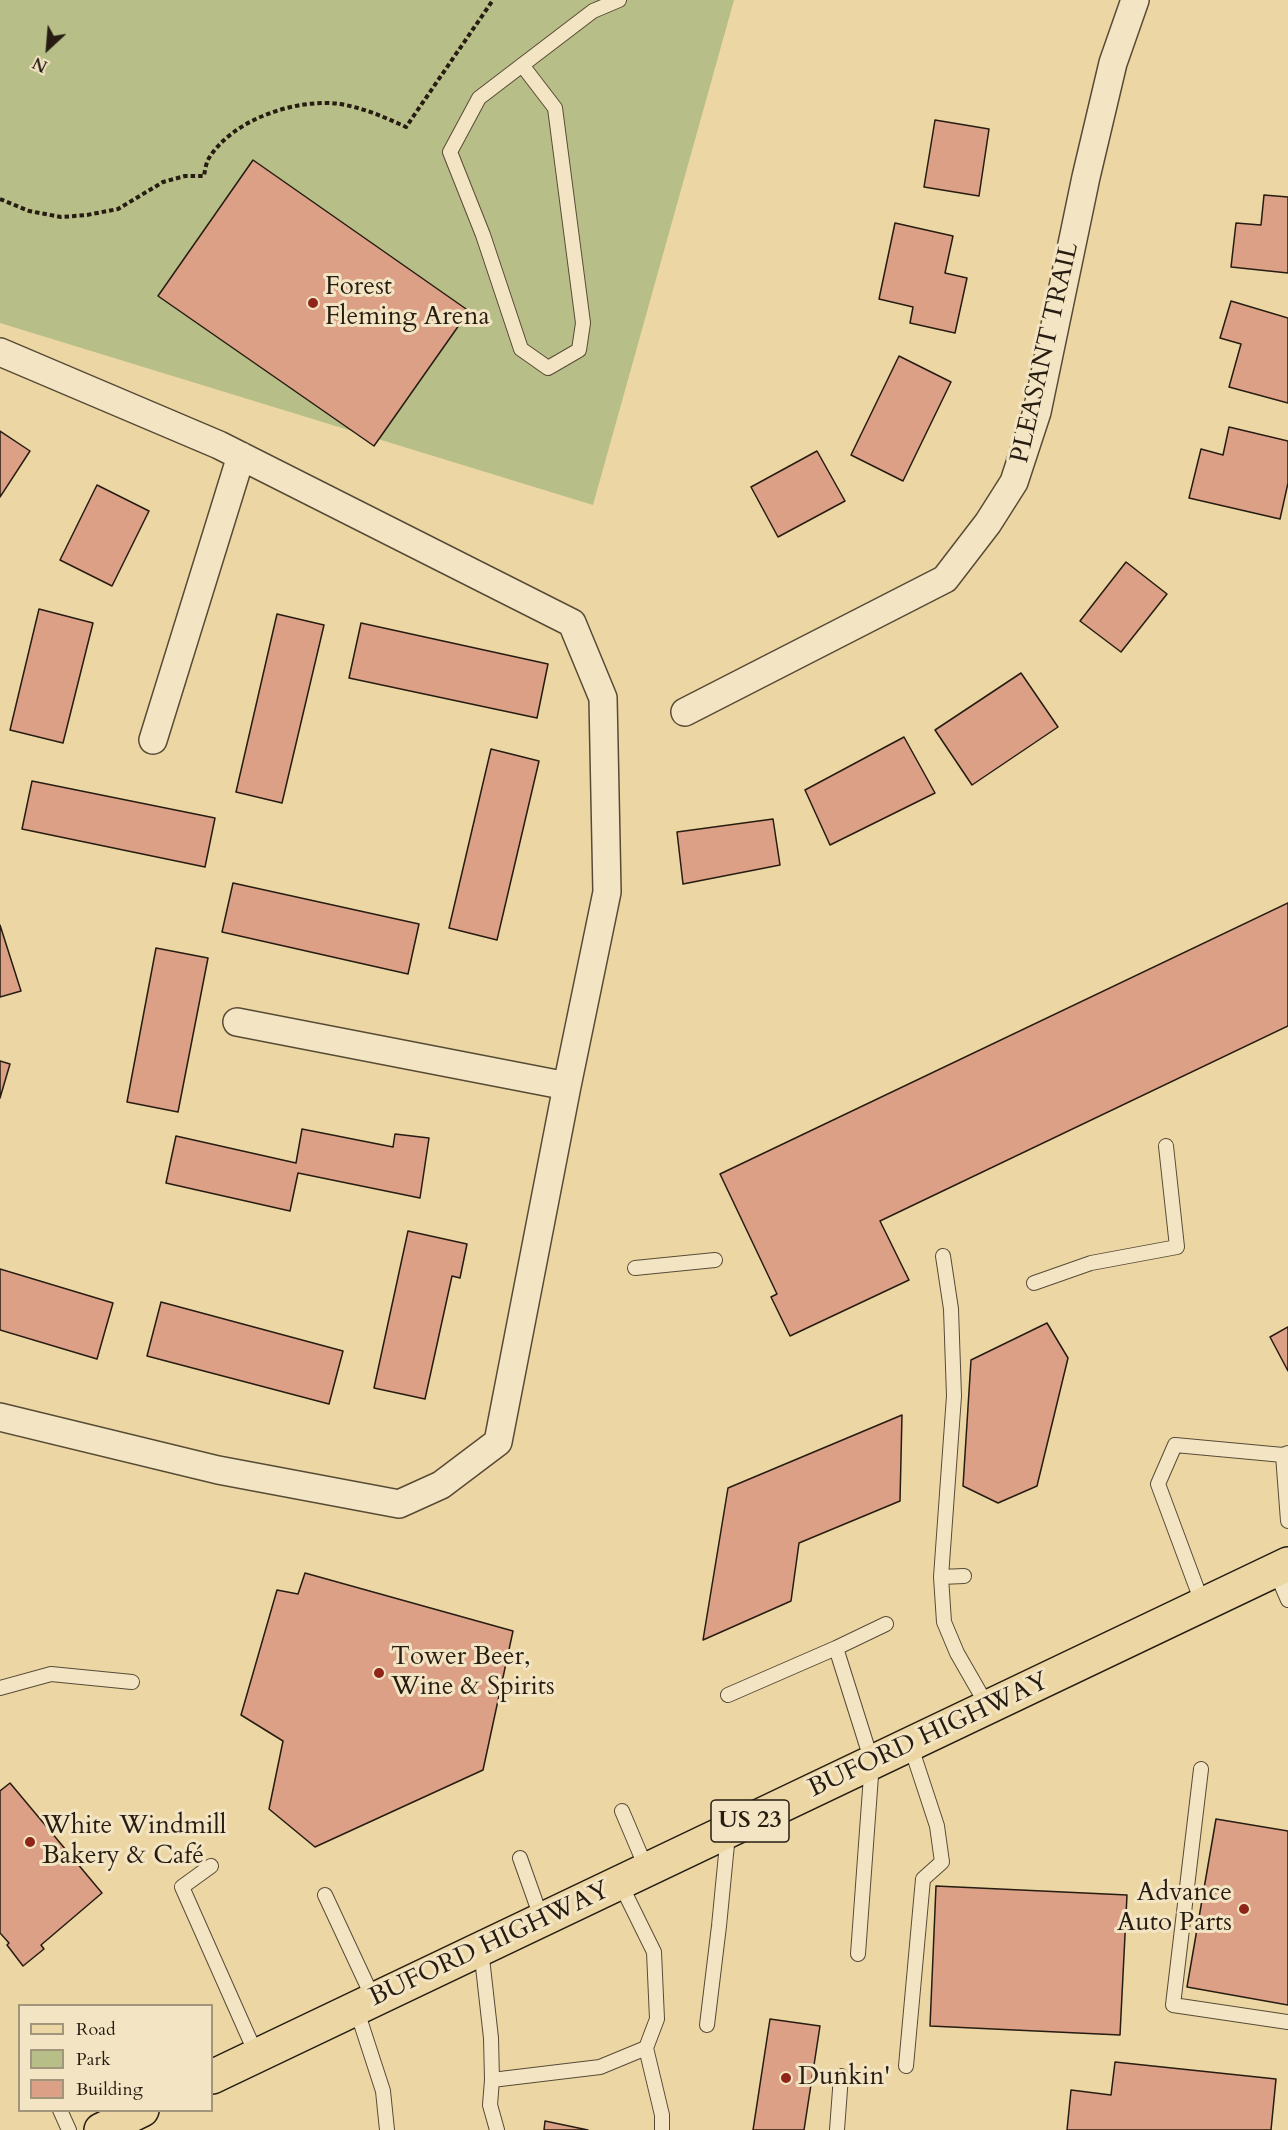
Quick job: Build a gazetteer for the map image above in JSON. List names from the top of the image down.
{
  "streets": {
    "main road": ["BUFORD HIGHWAY", "US 23"],
    "street": ["PLEASANT TRAIL"]
  },
  "places": [
    "Forest Fleming Arena",
    "Tower Beer, Wine & Spirits",
    "White Windmill Bakery & Café",
    "Advance Auto Parts",
    "Dunkin'"
  ],
  "legend": ["Road", "Park", "Building"],
  "north": "bottom left"
}
